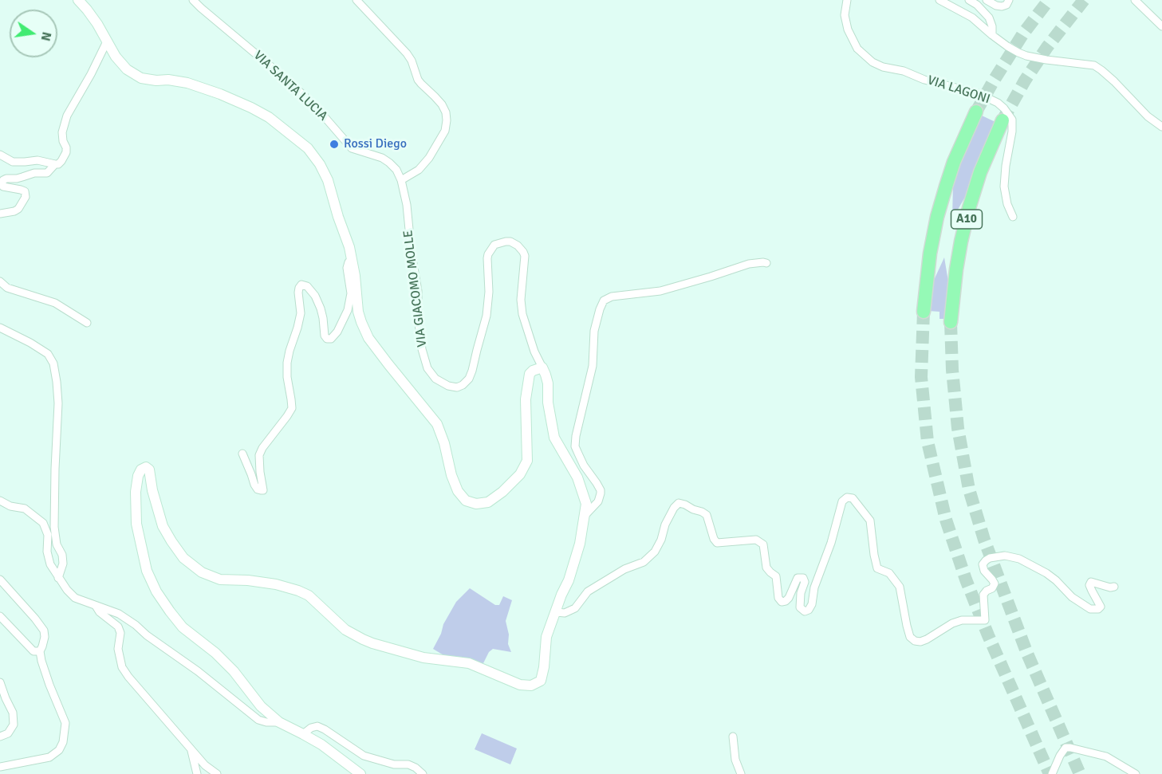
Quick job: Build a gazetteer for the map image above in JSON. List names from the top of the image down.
{
  "streets": {
    "highway": ["A10"],
    "street": ["VIA SANTA LUCIA", "VIA LAGONI", "VIA GIACOMO MOLLE"]
  },
  "crossings": [
    ["VIA SANTA LUCIA", "VIA GIACOMO MOLLE"]
  ],
  "places": ["Rossi Diego"],
  "north": "right"
}
